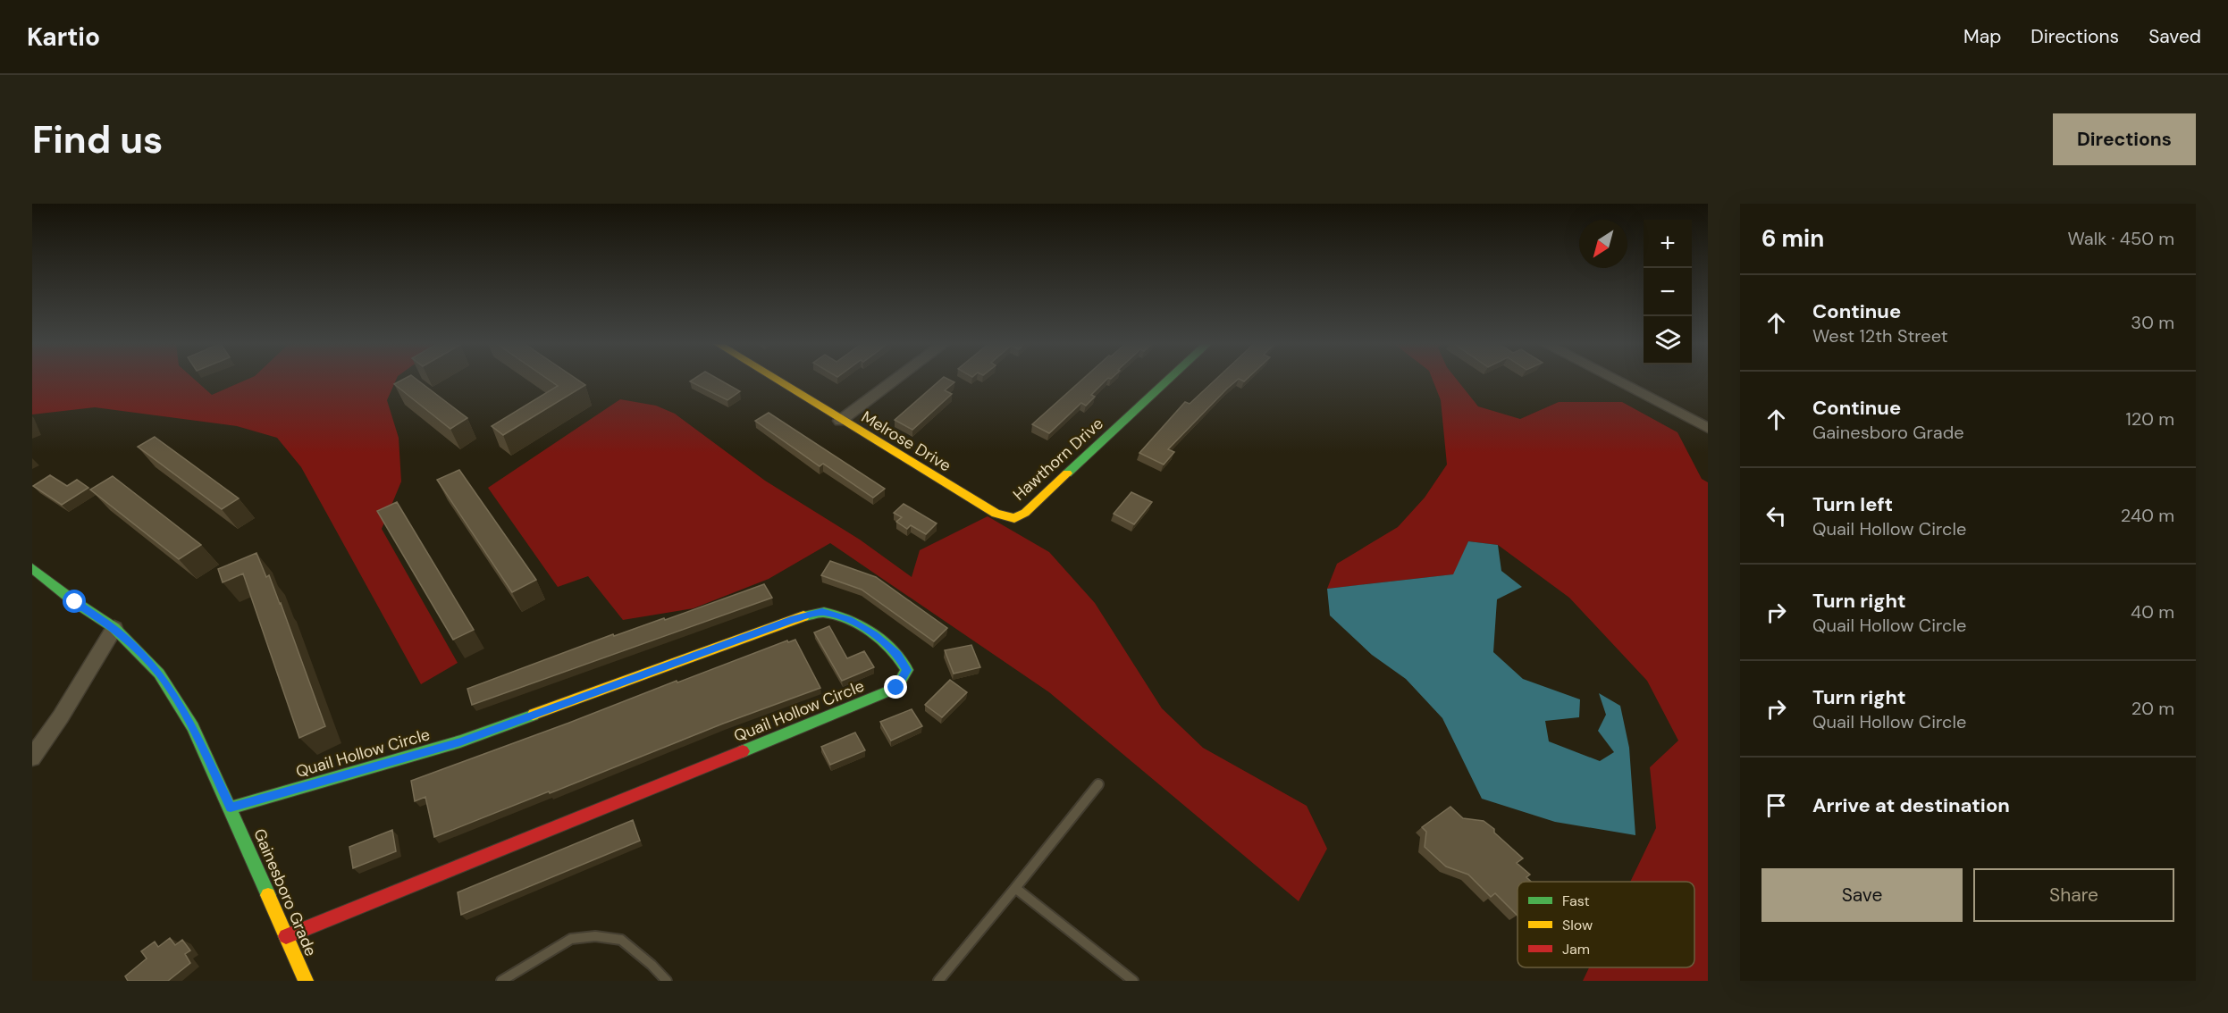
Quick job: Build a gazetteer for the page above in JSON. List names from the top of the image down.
{
  "streets": {
    "street": [
      "Melrose Drive",
      "Hawthorn Drive",
      "Quail Hollow Circle",
      "Gainesboro Grade"
    ]
  },
  "crossings": [
    ["Melrose Drive", "Hawthorn Drive"],
    ["Quail Hollow Circle", "Gainesboro Grade"]
  ],
  "legend": ["Fast", "Slow", "Jam"],
  "north": "bottom left",
  "page": {
    "header": "Kartio",
    "nav": ["Map", "Directions", "Saved"],
    "buttons": [
      "Directions",
      ["Save", "Share"]
    ],
    "title": "Find us",
    "heading": ["6 min", "Walk · 450 m"],
    "map_buttons": ["+", "−"],
    "list": [
      ["Continue", "West 12th Street", "30 m"],
      ["Continue", "Gainesboro Grade", "120 m"],
      ["Turn left", "Quail Hollow Circle", "240 m"],
      ["Turn right", "Quail Hollow Circle", "40 m"],
      ["Turn right", "Quail Hollow Circle", "20 m"],
      "Arrive at destination"
    ]
  }
}
